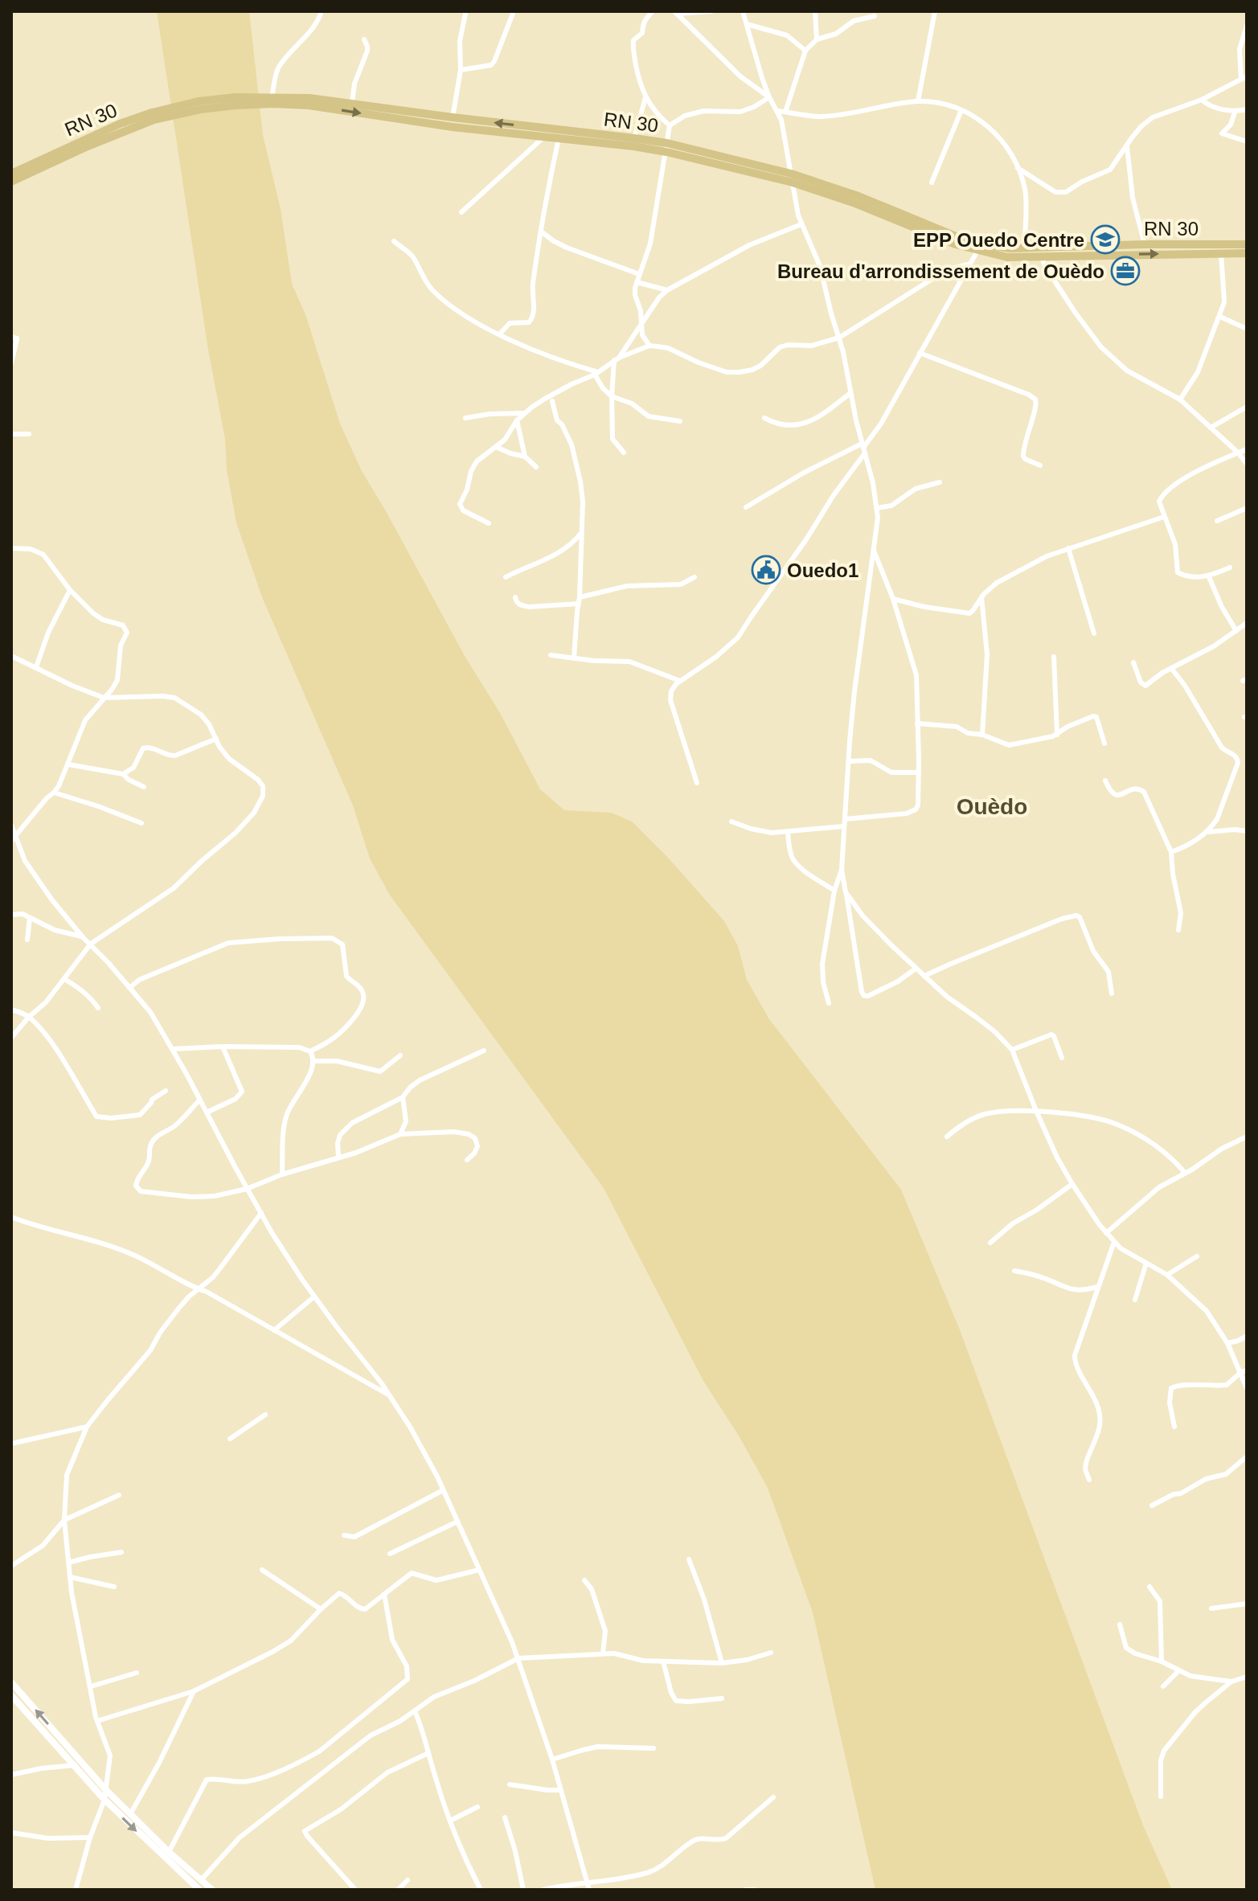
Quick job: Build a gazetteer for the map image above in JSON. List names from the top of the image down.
{
  "streets": {
    "main road": ["RN 30"]
  },
  "districts": ["Ouèdo"],
  "places": {
    "school or university": ["EPP Ouedo Centre"],
    "office": ["Bureau d'arrondissement de Ouèdo"],
    "public building": ["Ouedo1"]
  }
}
